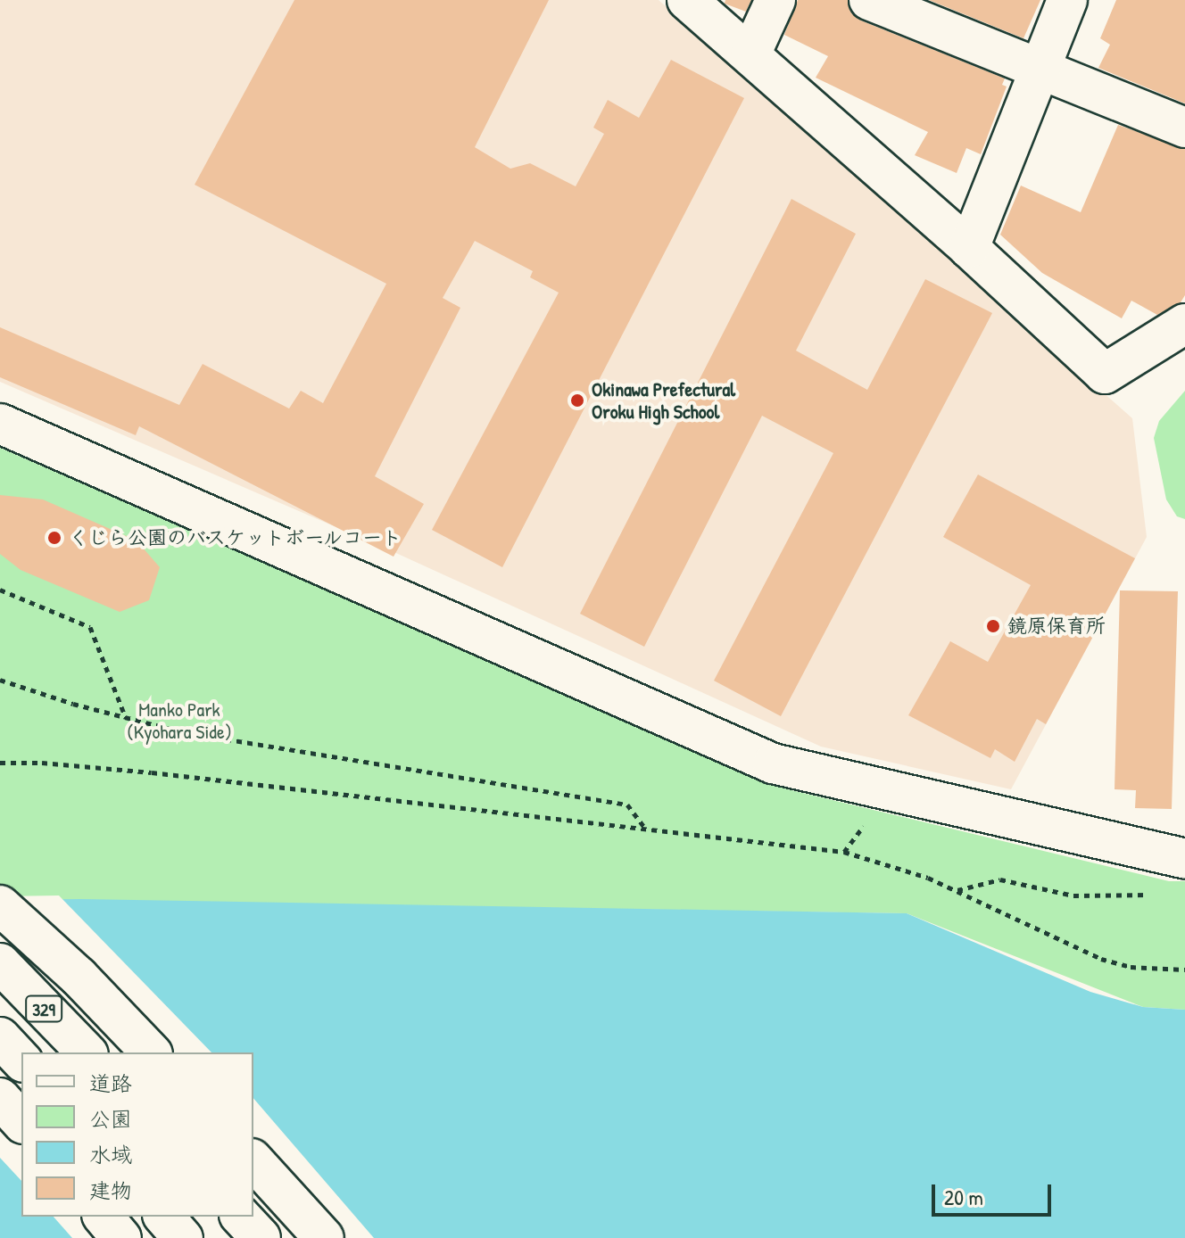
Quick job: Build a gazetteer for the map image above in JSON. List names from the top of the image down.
{
  "streets": {
    "main road": ["329"]
  },
  "parks": ["Manko Park (Kyohara Side)"],
  "places": ["Okinawa Prefectural Oroku High School", "くじら公園のバスケットボールコート", "鏡原保育所"],
  "legend": [
    "道路",
    "公園",
    "水域",
    "建物"
  ],
  "scale_bar": "20 m"
}
